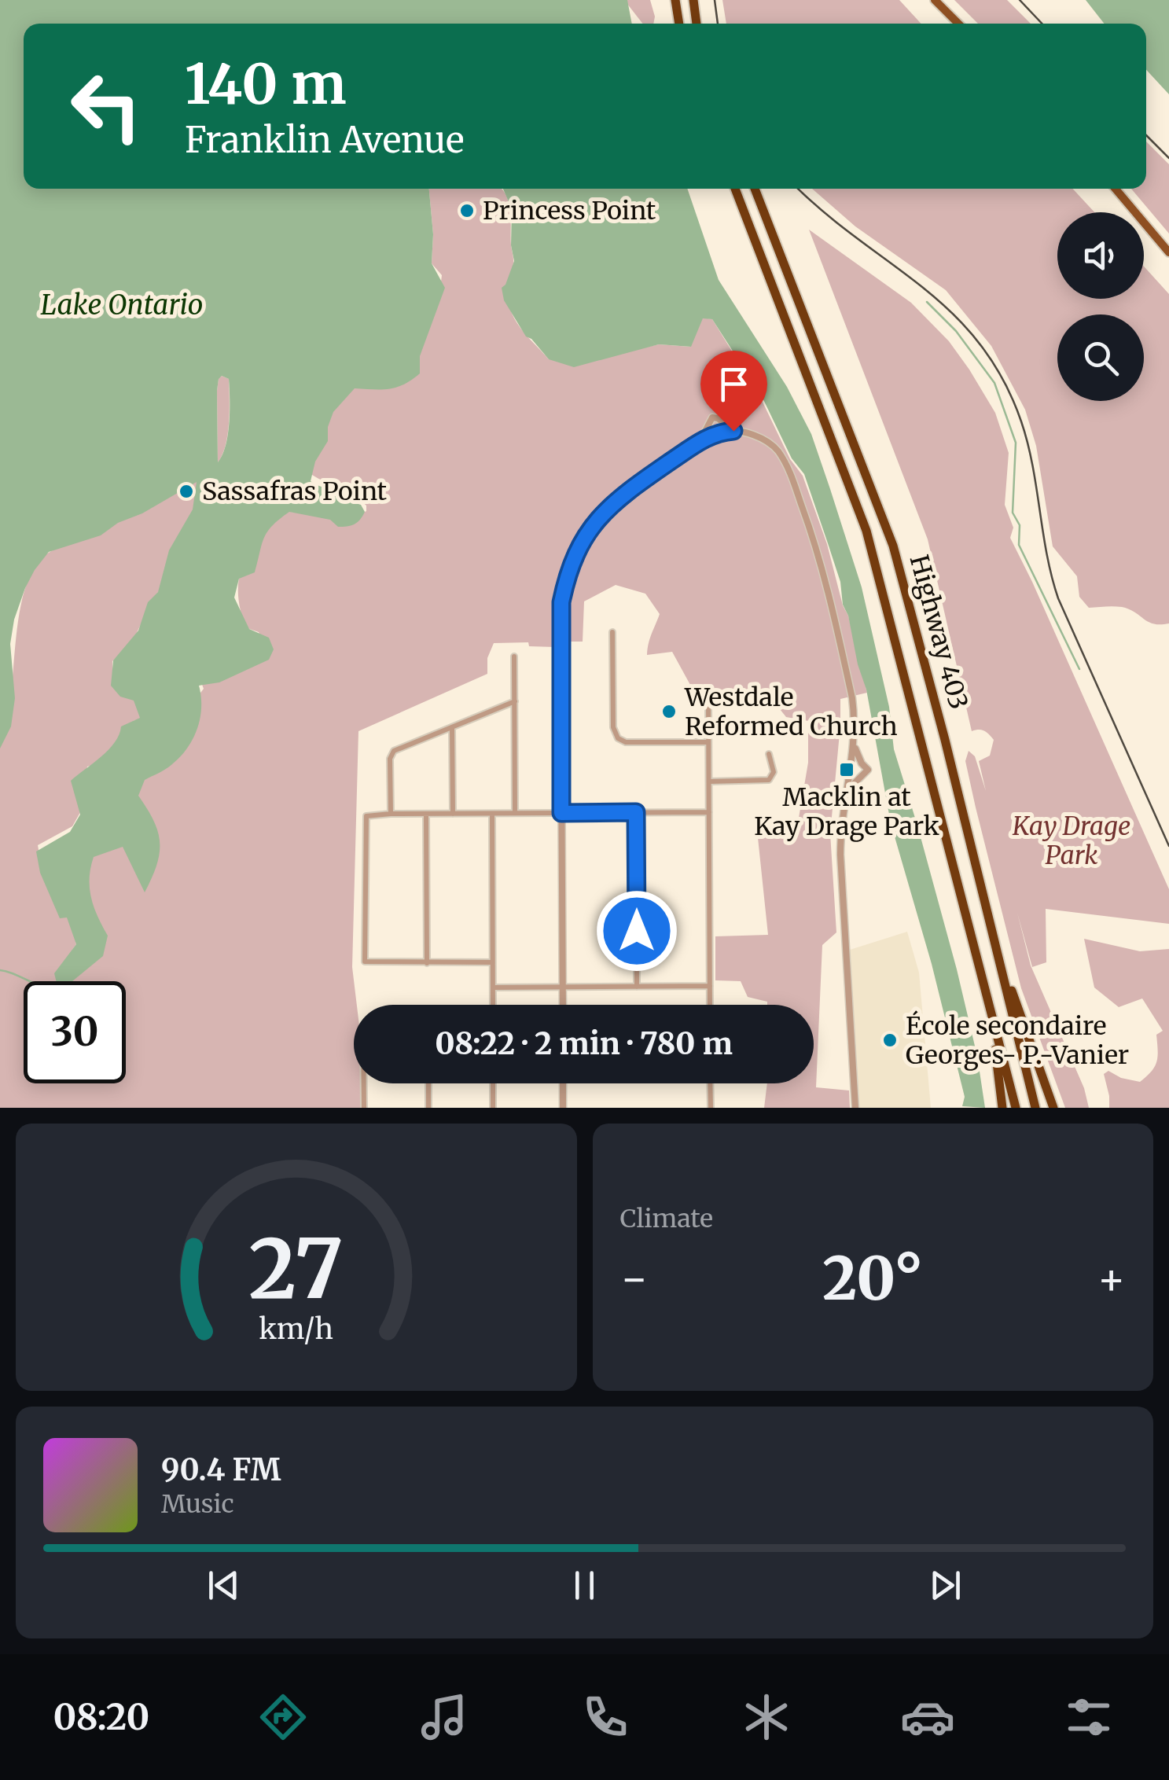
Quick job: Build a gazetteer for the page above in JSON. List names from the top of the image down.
{
  "streets": {
    "highway": ["Highway 403"]
  },
  "water": ["Lake Ontario"],
  "parks": ["Kay Drage Park"],
  "places": {
    "other": [
      "Princess Point",
      "Sassafras Point",
      "Westdale Reformed Church",
      "École secondaire Georges- P.-Vanier"
    ],
    "transit": ["Macklin at Kay Drage Park"]
  },
  "page": {
    "turn": ["140 m", "Franklin Avenue"],
    "limit": "30",
    "trip": "08:22 · 2 min · 780 m",
    "tile": "Climate",
    "heat": ["−", "20°", "+"],
    "song": ["90.4 FM", "Music"],
    "tabs": "08:20",
    "gauge": ["27", "km/h"]
  }
}
